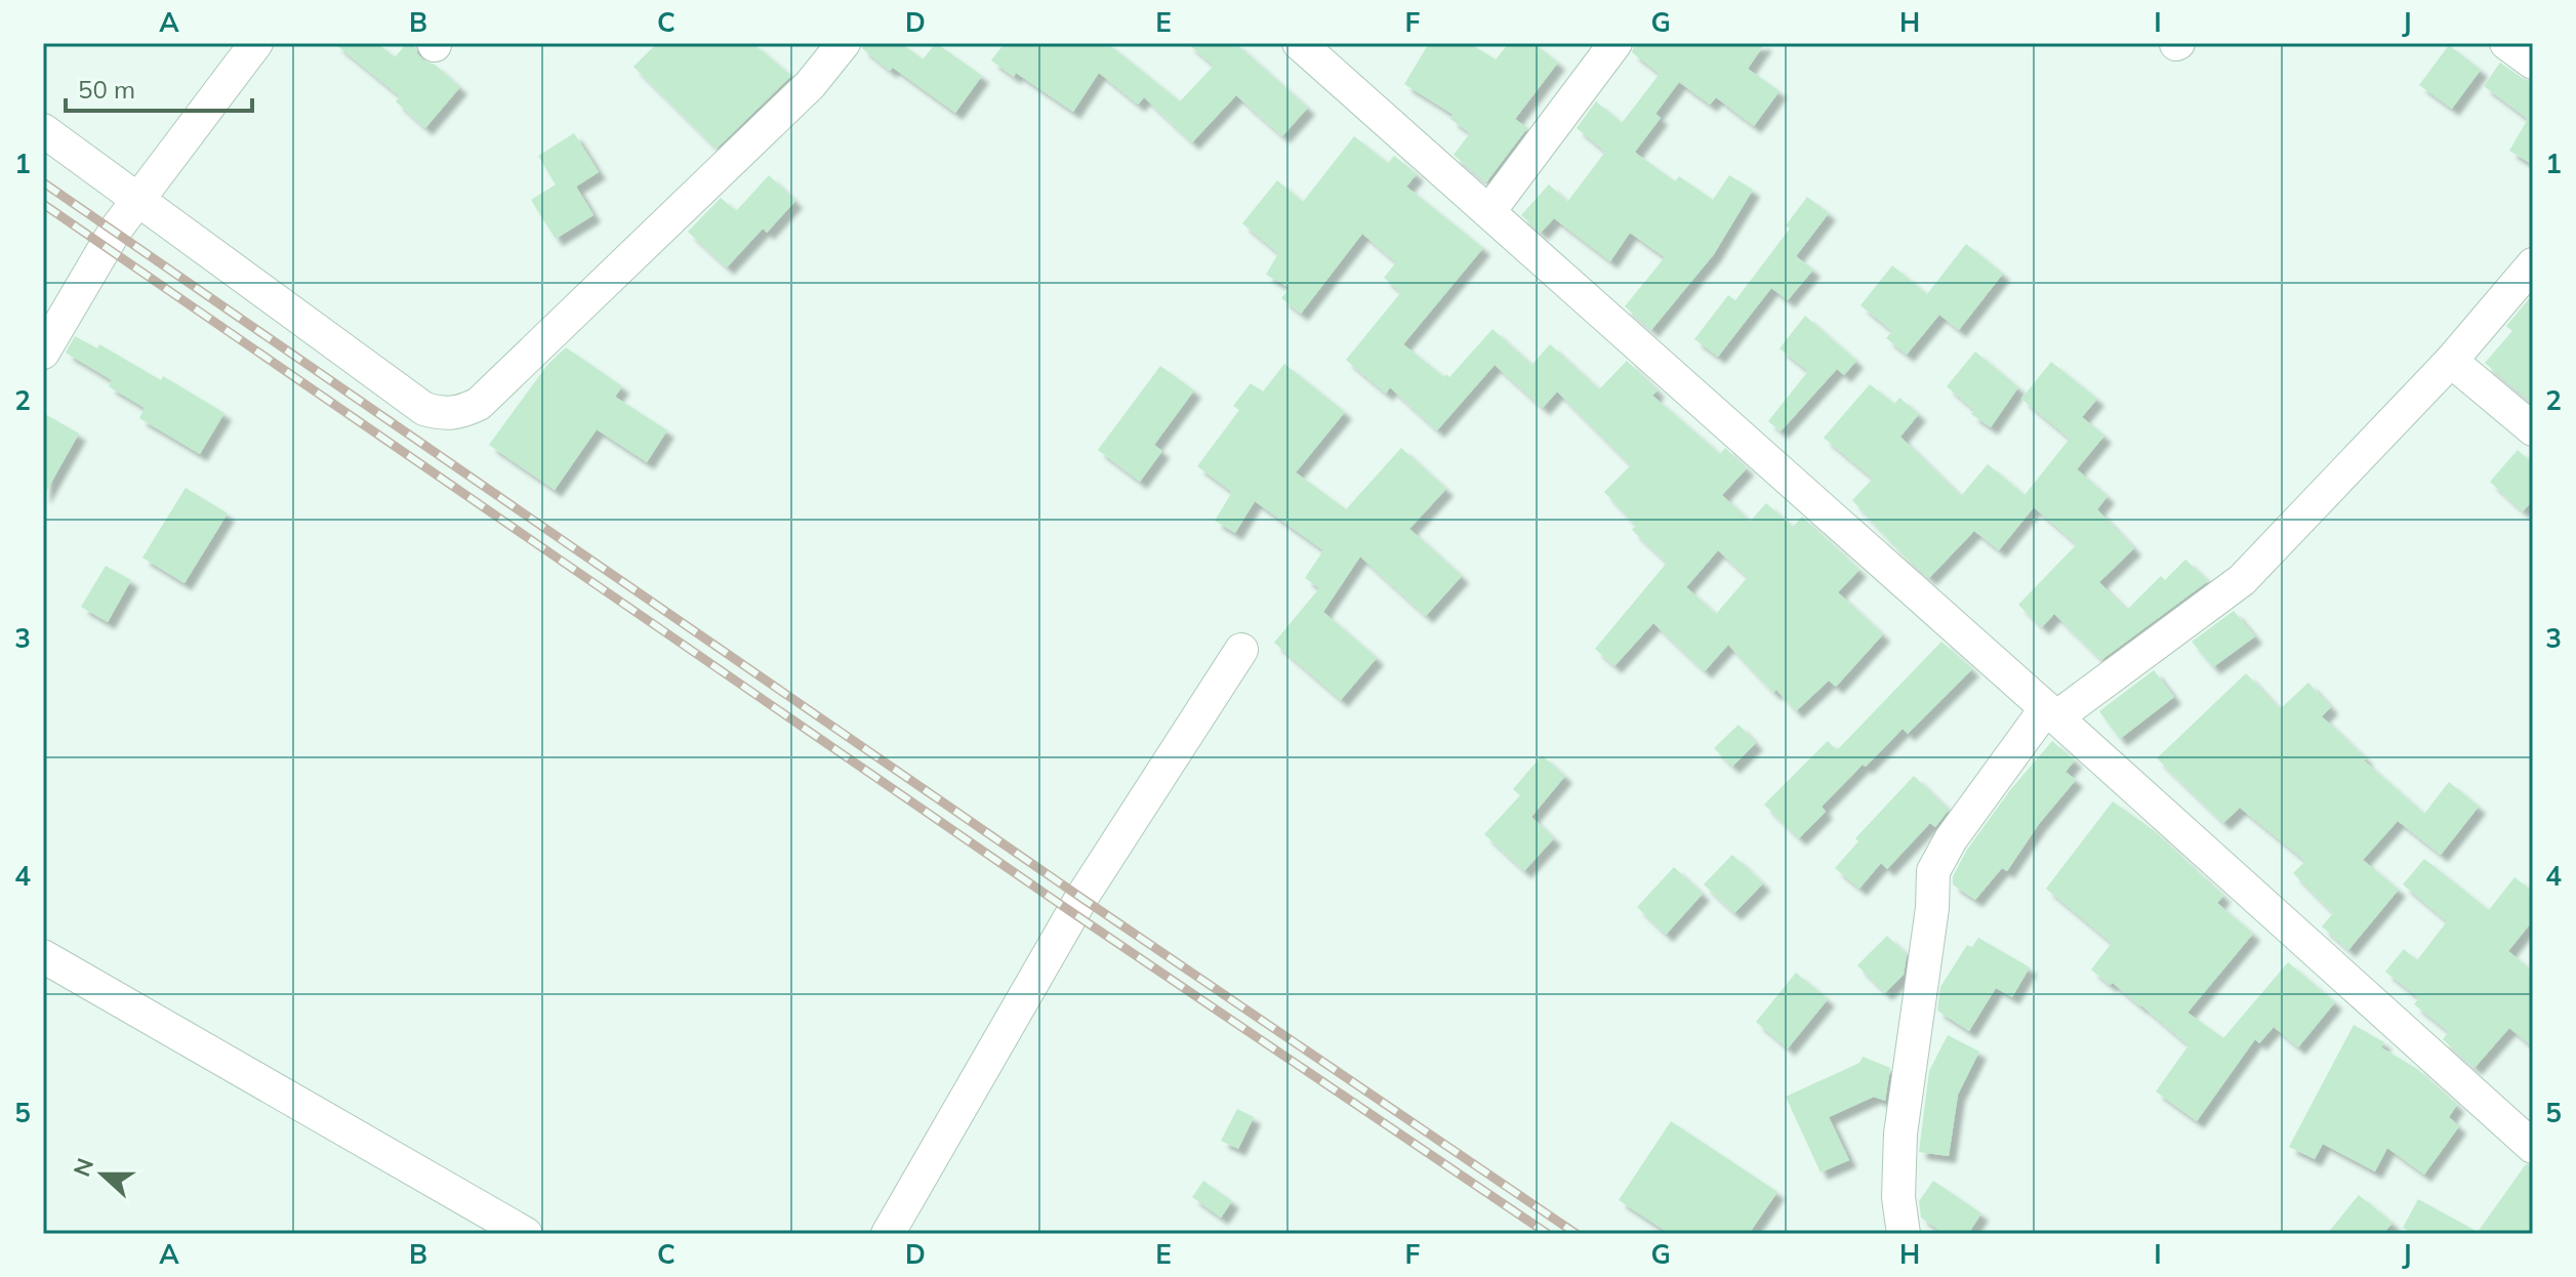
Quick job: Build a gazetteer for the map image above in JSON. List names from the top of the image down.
{
  "scale_bar": "50 m",
  "north": "left",
  "grid": {
    "columns": [
      "A",
      "B",
      "C",
      "D",
      "E",
      "F",
      "G",
      "H",
      "I",
      "J"
    ],
    "rows": [
      "1",
      "2",
      "3",
      "4",
      "5"
    ]
  }
}
